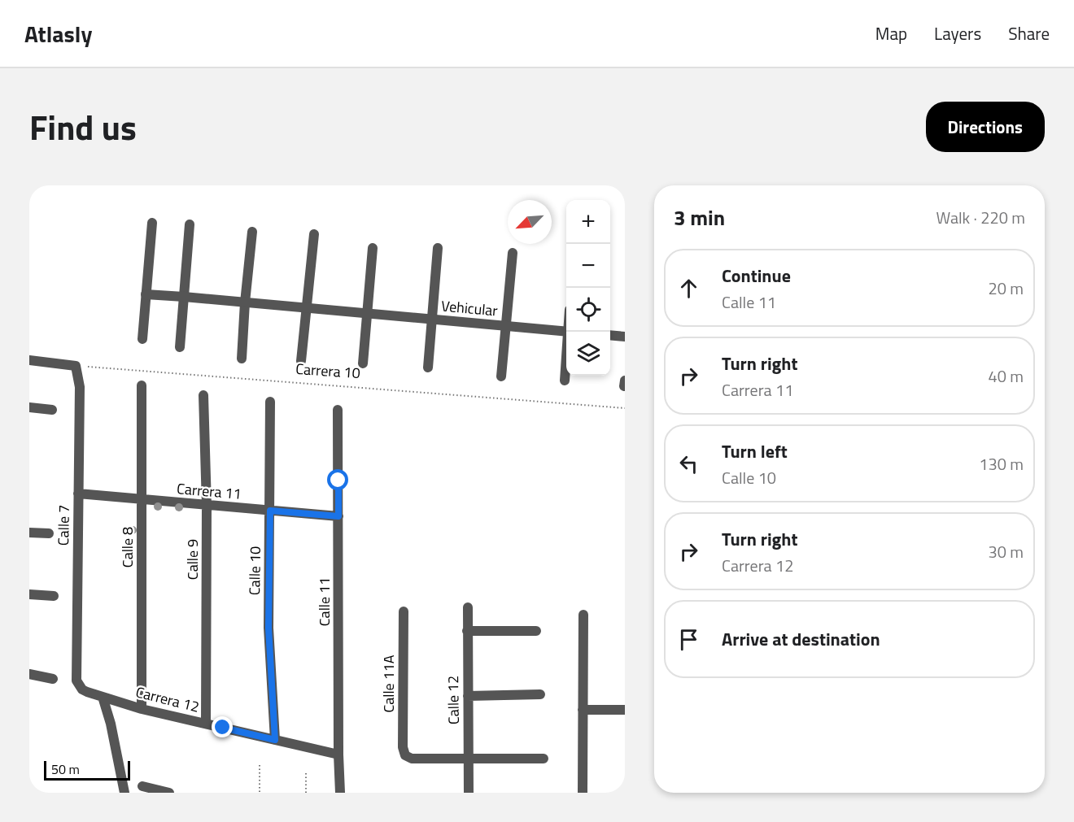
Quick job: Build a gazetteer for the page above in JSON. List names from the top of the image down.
{
  "streets": {
    "street": [
      "Vehicular",
      "Carrera 11",
      "Calle 7",
      "Calle 8",
      "Calle 9",
      "Calle 10",
      "Calle 11",
      "Calle 11A",
      "Carrera 12",
      "Calle 12"
    ],
    "path": ["Carrera 10"]
  },
  "crossings": [
    ["Carrera 10", "Calle 7"],
    ["Carrera 11", "Calle 7"],
    ["Carrera 11", "Calle 8"],
    ["Carrera 11", "Calle 9"],
    ["Carrera 11", "Calle 10"],
    ["Carrera 11", "Calle 11"],
    ["Calle 7", "Carrera 12"],
    ["Calle 8", "Carrera 12"],
    ["Calle 9", "Carrera 12"],
    ["Calle 10", "Carrera 12"],
    ["Calle 11", "Carrera 12"],
    ["Calle 11A", "Calle 12"]
  ],
  "scale_bar": "50 m",
  "north": "bottom left",
  "page": {
    "header": "Atlasly",
    "nav": ["Map", "Layers", "Share"],
    "title": "Find us",
    "buttons": "Directions",
    "heading": ["3 min", "Walk · 220 m"],
    "map_buttons": ["+", "−"],
    "list": [
      ["Continue", "Calle 11", "20 m"],
      ["Turn right", "Carrera 11", "40 m"],
      ["Turn left", "Calle 10", "130 m"],
      ["Turn right", "Carrera 12", "30 m"],
      "Arrive at destination"
    ],
    "scale": "50 m"
  }
}
